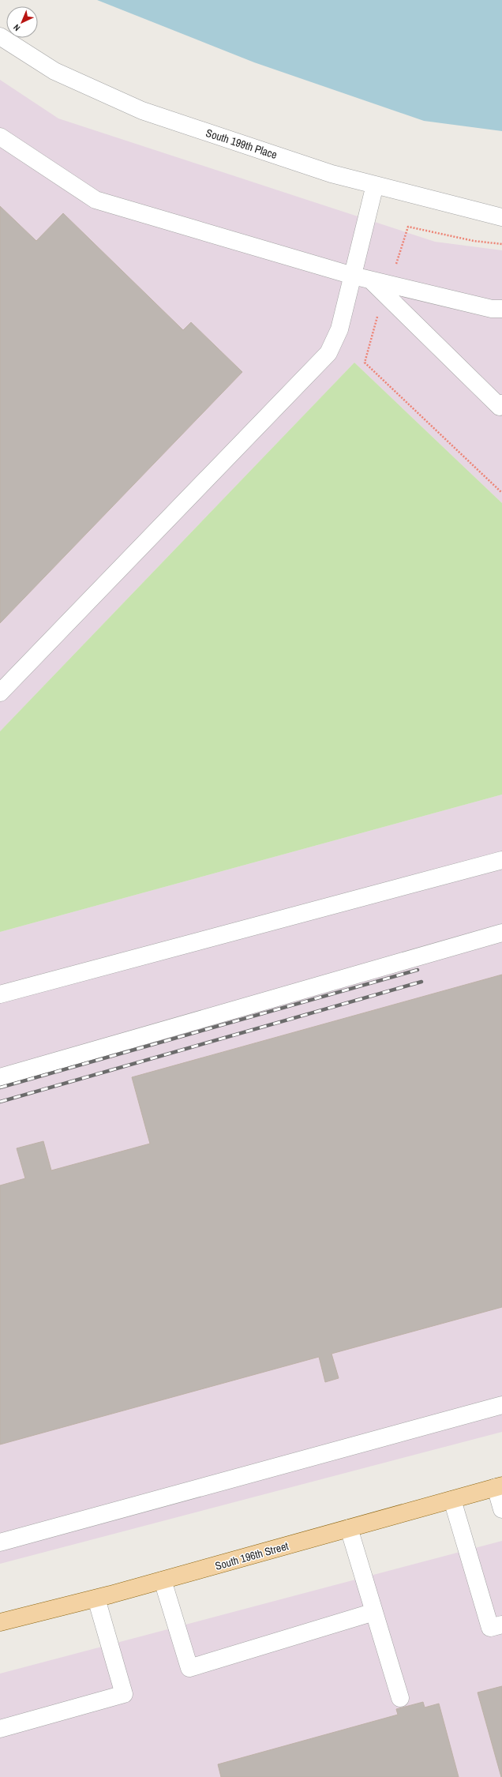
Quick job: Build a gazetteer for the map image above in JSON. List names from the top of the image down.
{
  "streets": {
    "main road": ["South 196th Street"],
    "street": ["South 199th Place"]
  },
  "north": "bottom left"
}
